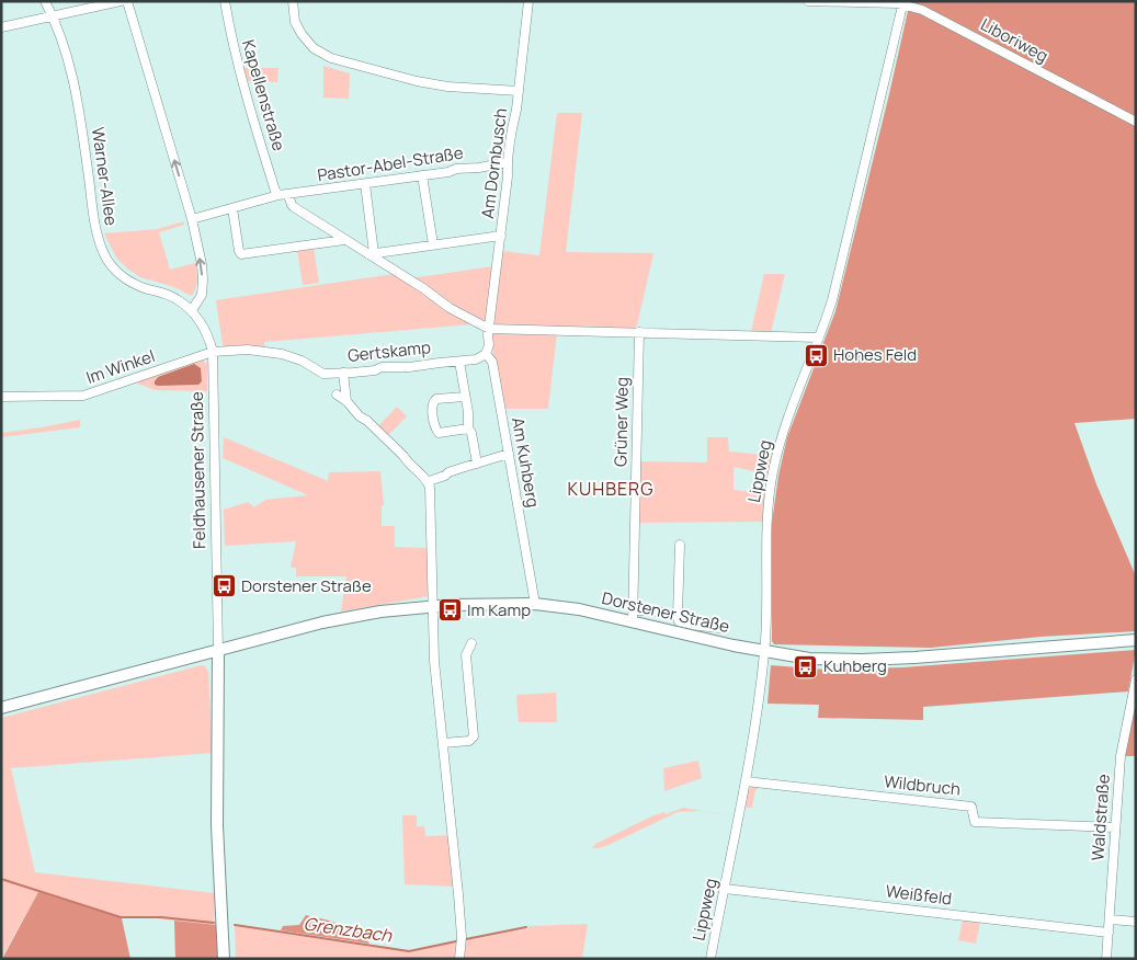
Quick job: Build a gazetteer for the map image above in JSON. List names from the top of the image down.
{
  "streets": {
    "main road": ["Feldhausener Straße", "Dorstener Straße"],
    "street": [
      "Liboriweg",
      "Kapellenstraße",
      "Am Dornbusch",
      "Pastor-Abel-Straße",
      "Warner-Allee",
      "Gertskamp",
      "Im Winkel",
      "Grüner Weg",
      "Am Kuhberg",
      "Lippweg",
      "Wildbruch",
      "Waldstraße",
      "Weißfeld"
    ]
  },
  "crossings": [
    ["Liboriweg", "Lippweg"],
    ["Kapellenstraße", "Pastor-Abel-Straße"],
    ["Am Dornbusch", "Pastor-Abel-Straße"],
    ["Am Dornbusch", "Am Kuhberg"],
    ["Warner-Allee", "Feldhausener Straße"],
    ["Gertskamp", "Im Winkel"],
    ["Gertskamp", "Am Kuhberg"],
    ["Im Winkel", "Feldhausener Straße"],
    ["Grüner Weg", "Dorstener Straße"],
    ["Am Kuhberg", "Dorstener Straße"],
    ["Feldhausener Straße", "Dorstener Straße"],
    ["Lippweg", "Dorstener Straße"],
    ["Lippweg", "Wildbruch"],
    ["Lippweg", "Weißfeld"],
    ["Wildbruch", "Waldstraße"],
    ["Waldstraße", "Weißfeld"]
  ],
  "districts": ["KUHBERG"],
  "water": ["Grenzbach"],
  "places": {
    "bus stop": [
      "Hohes Feld",
      "Dorstener Straße",
      "Im Kamp",
      "Kuhberg"
    ]
  }
}
